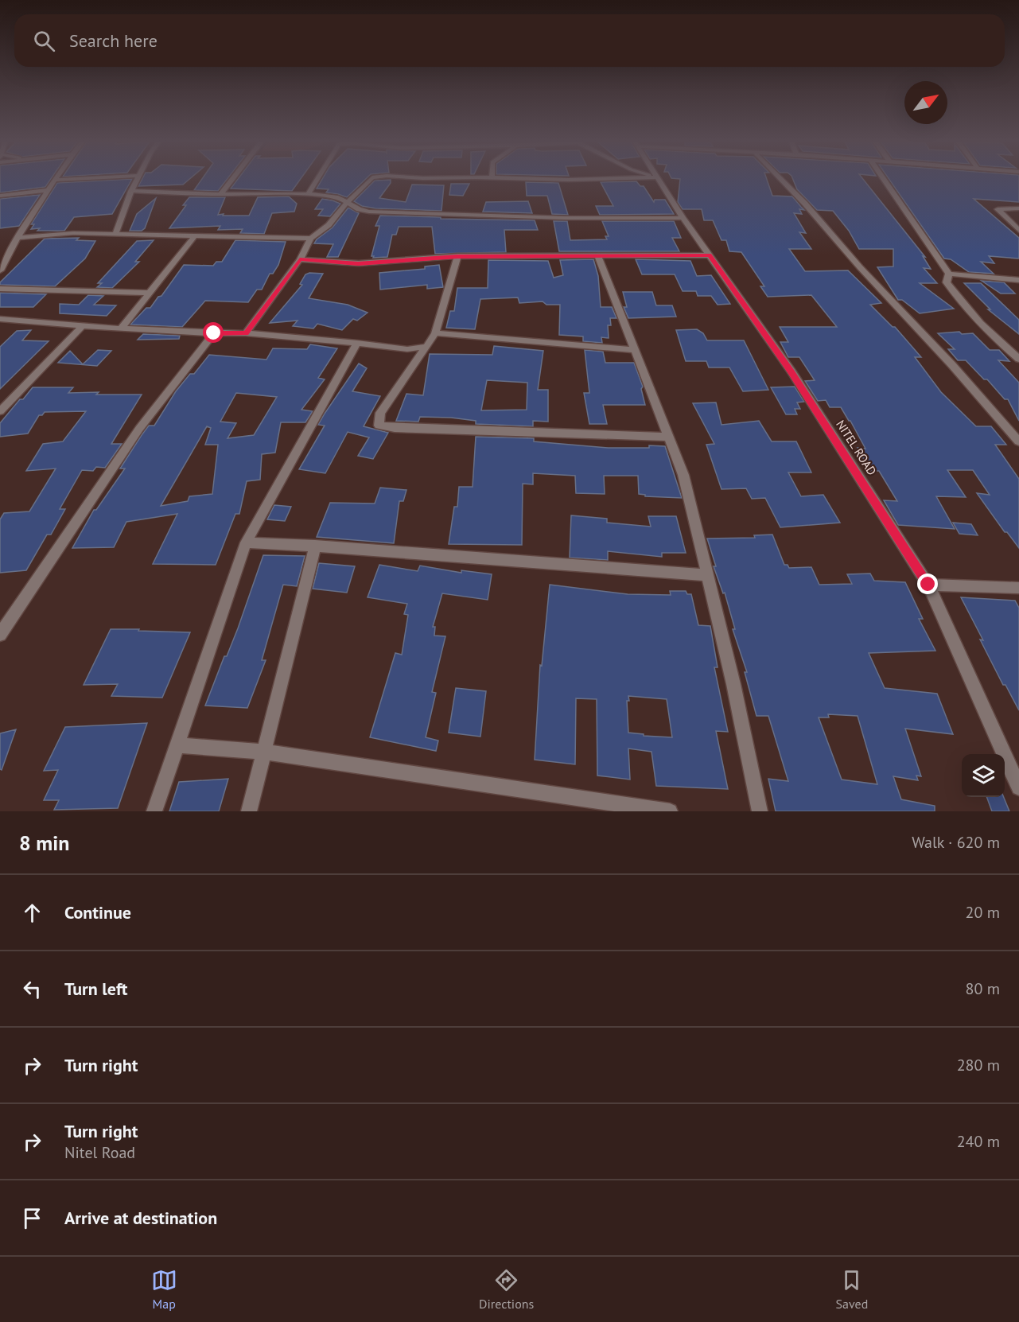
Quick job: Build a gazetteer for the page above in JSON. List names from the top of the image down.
{
  "streets": {
    "street": ["NITEL ROAD"]
  },
  "north": "top right",
  "page": {
    "search": "Search here",
    "heading": ["8 min", "Walk · 620 m"],
    "list": [
      ["Continue", "20 m"],
      ["Turn left", "80 m"],
      ["Turn right", "280 m"],
      ["Turn right", "Nitel Road", "240 m"],
      "Arrive at destination"
    ],
    "nav": ["Map", "Directions", "Saved"]
  }
}
